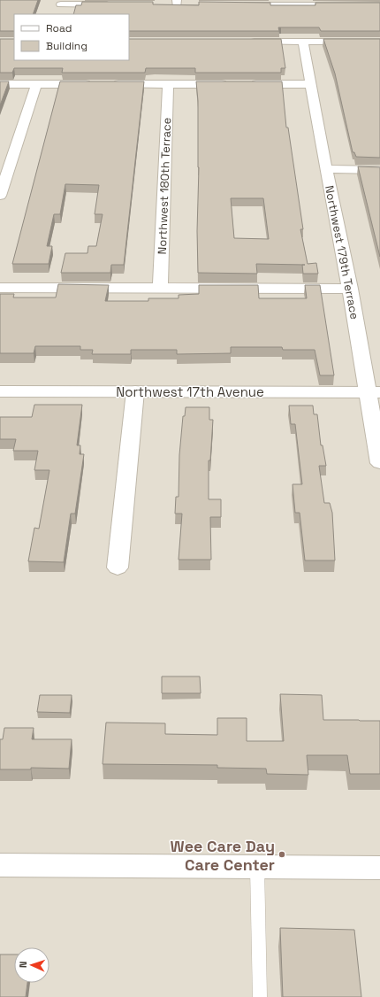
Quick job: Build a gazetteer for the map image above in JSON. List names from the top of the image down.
{
  "streets": {
    "street": ["Northwest 180th Terrace", "Northwest 179th Terrace", "Northwest 17th Avenue"]
  },
  "crossings": [
    ["Northwest 179th Terrace", "Northwest 17th Avenue"]
  ],
  "places": ["Wee Care Day Care Center"],
  "legend": ["Road", "Building"],
  "north": "left"
}
